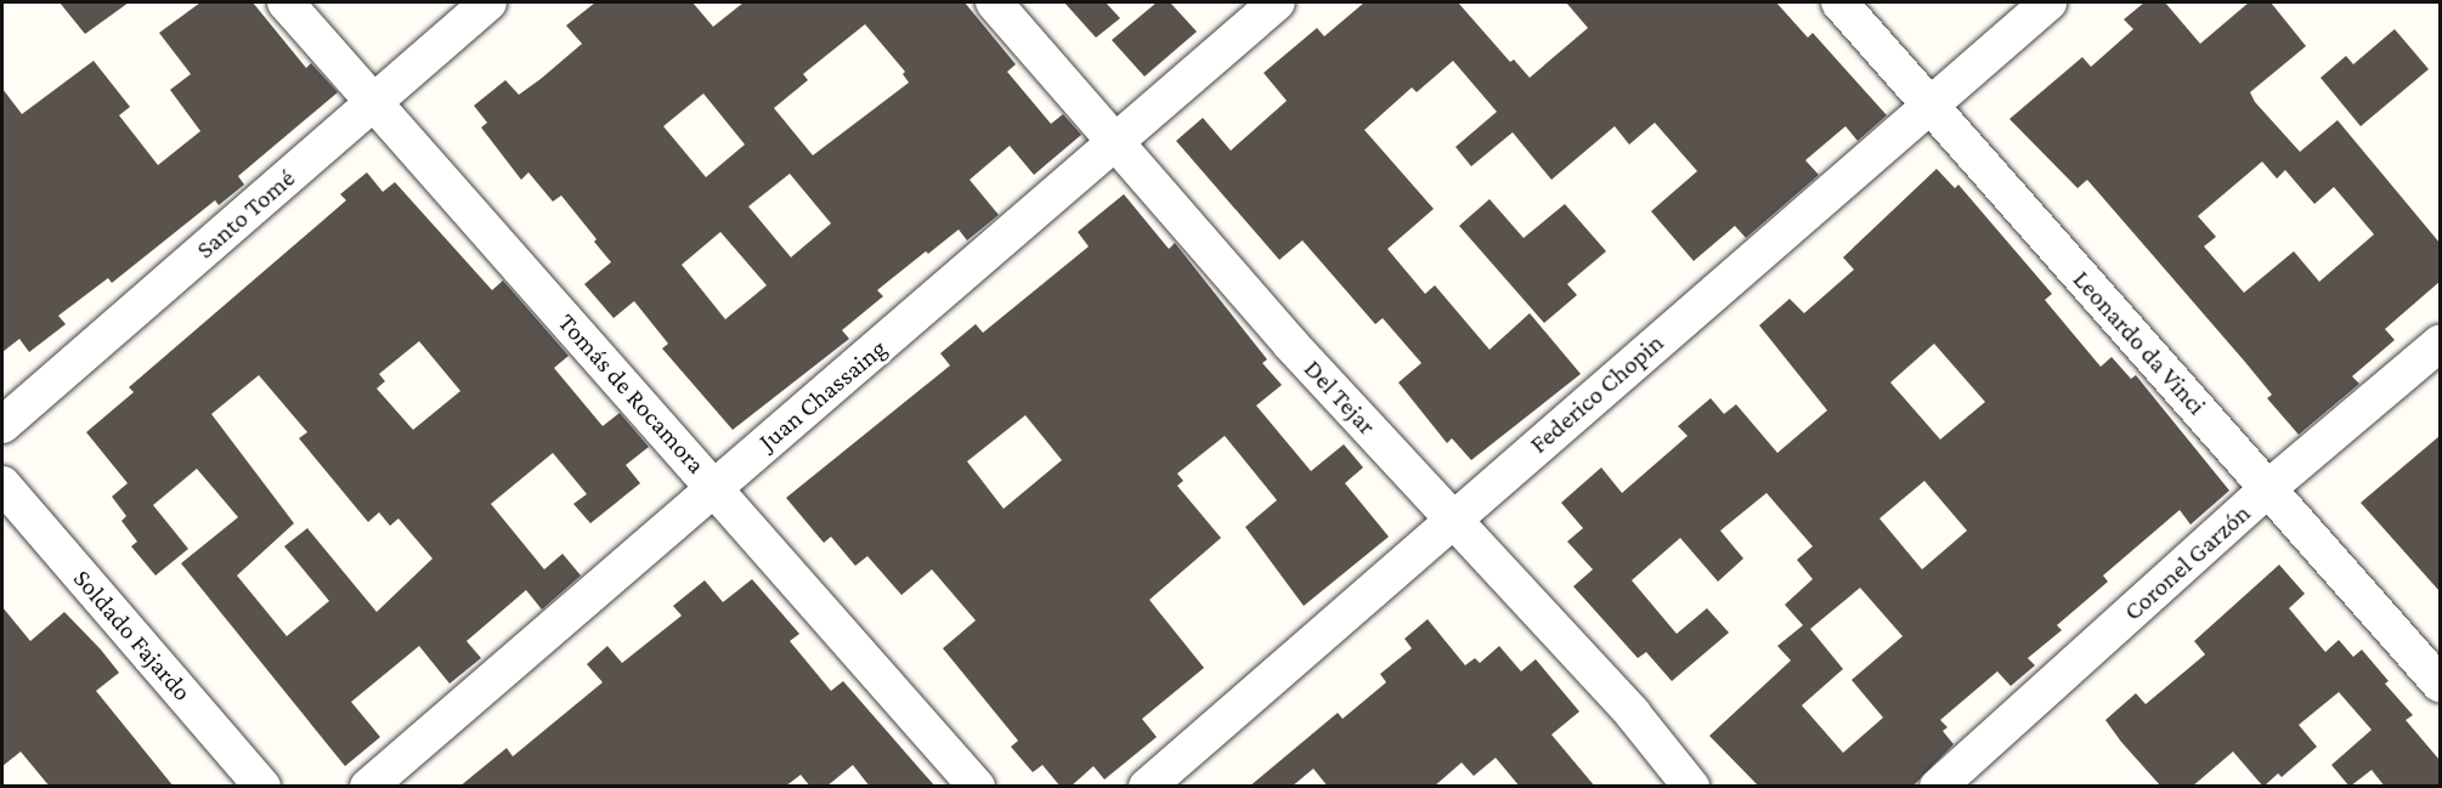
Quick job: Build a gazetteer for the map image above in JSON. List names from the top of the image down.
{
  "streets": {
    "street": [
      "Santo Tomé",
      "Leonardo da Vinci",
      "Tomás de Rocamora",
      "Federico Chopin",
      "Juan Chassaing",
      "Del Tejar",
      "Coronel Garzón",
      "Soldado Fajardo"
    ]
  },
  "crossings": [
    ["Santo Tomé", "Tomás de Rocamora"],
    ["Leonardo da Vinci", "Federico Chopin"],
    ["Leonardo da Vinci", "Coronel Garzón"],
    ["Tomás de Rocamora", "Juan Chassaing"],
    ["Federico Chopin", "Del Tejar"],
    ["Juan Chassaing", "Del Tejar"]
  ]
}
